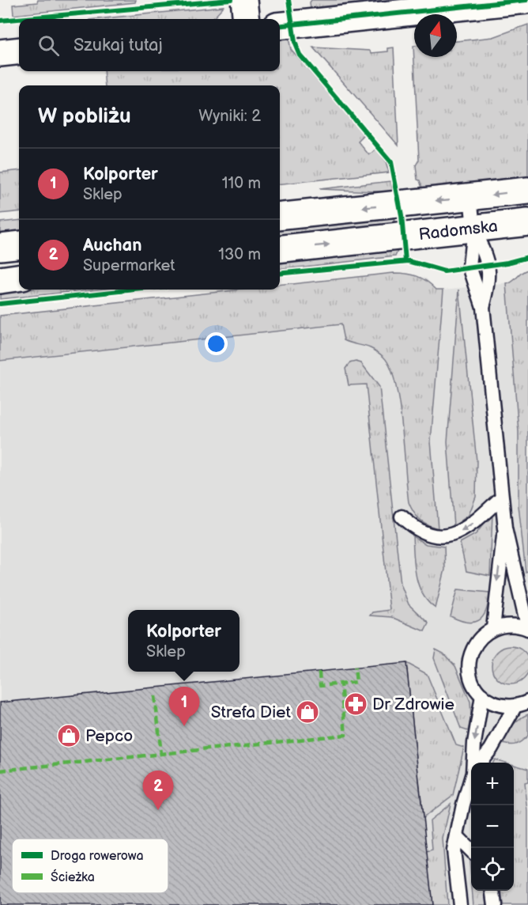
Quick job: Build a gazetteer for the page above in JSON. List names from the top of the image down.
{
  "streets": {
    "main road": ["Radomska"]
  },
  "places": {
    "pharmacy": ["Dr Zdrowie"],
    "shop": ["Strefa Diet", "Pepco"]
  },
  "legend": ["Droga rowerowa", "Ścieżka"],
  "north": "top",
  "page": {
    "search": "Szukaj tutaj",
    "heading": ["W pobliżu", "Wyniki: 2"],
    "list": [
      {
        "mark": "1",
        "name": "Kolporter",
        "note": "Sklep",
        "value": "110 m"
      },
      {
        "mark": "2",
        "name": "Auchan",
        "note": "Supermarket",
        "value": "130 m"
      }
    ],
    "popup": ["Kolporter", "Sklep"],
    "pins": ["1", "2"],
    "map_buttons": ["+", "−"]
  }
}
